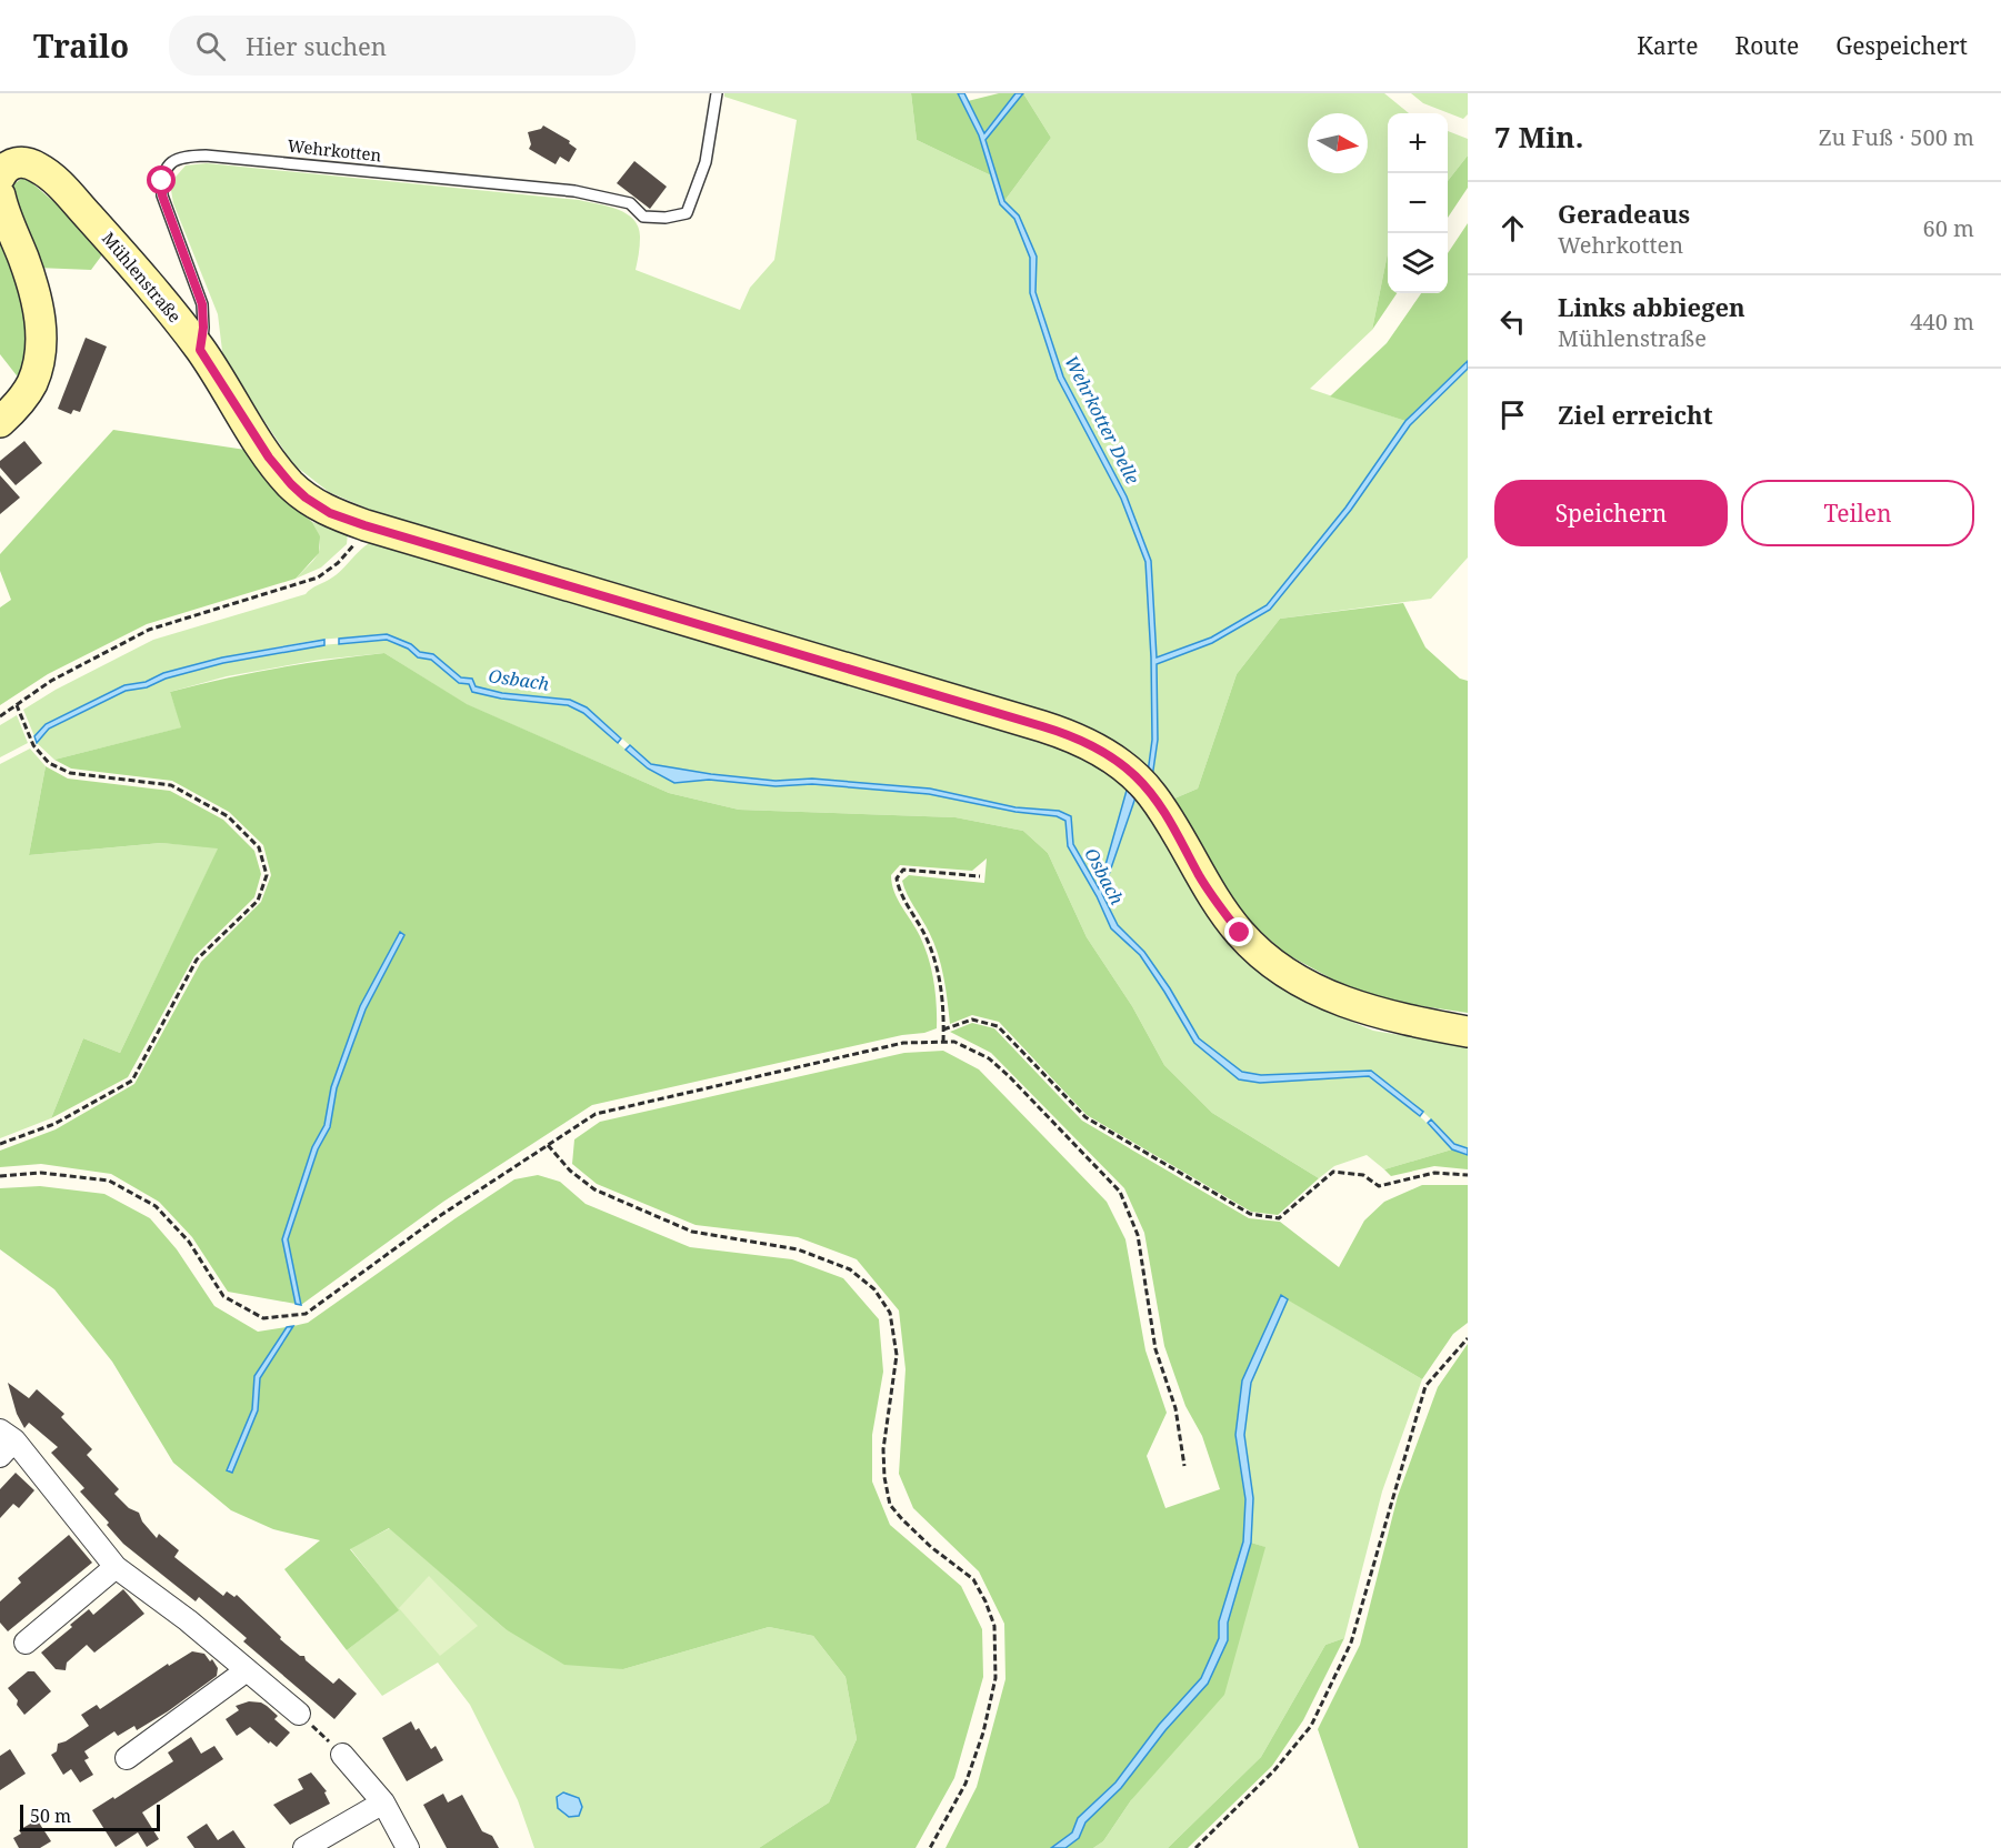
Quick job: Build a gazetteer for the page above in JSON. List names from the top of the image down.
{
  "streets": {
    "street": ["Mühlenstraße"],
    "lane": ["Wehrkotten"]
  },
  "crossings": [
    ["Wehrkotten", "Mühlenstraße"]
  ],
  "water": ["Wehrkotter Delle", "Osbach"],
  "scale_bar": "50 m",
  "north": "right",
  "page": {
    "header": "Trailo",
    "search": "Hier suchen",
    "nav": ["Karte", "Route", "Gespeichert"],
    "heading": ["7 Min.", "Zu Fuß · 500 m"],
    "map_buttons": ["+", "−"],
    "list": [
      ["Geradeaus", "Wehrkotten", "60 m"],
      ["Links abbiegen", "Mühlenstraße", "440 m"],
      "Ziel erreicht"
    ],
    "buttons": ["Speichern", "Teilen"],
    "scale": "50 m"
  }
}
